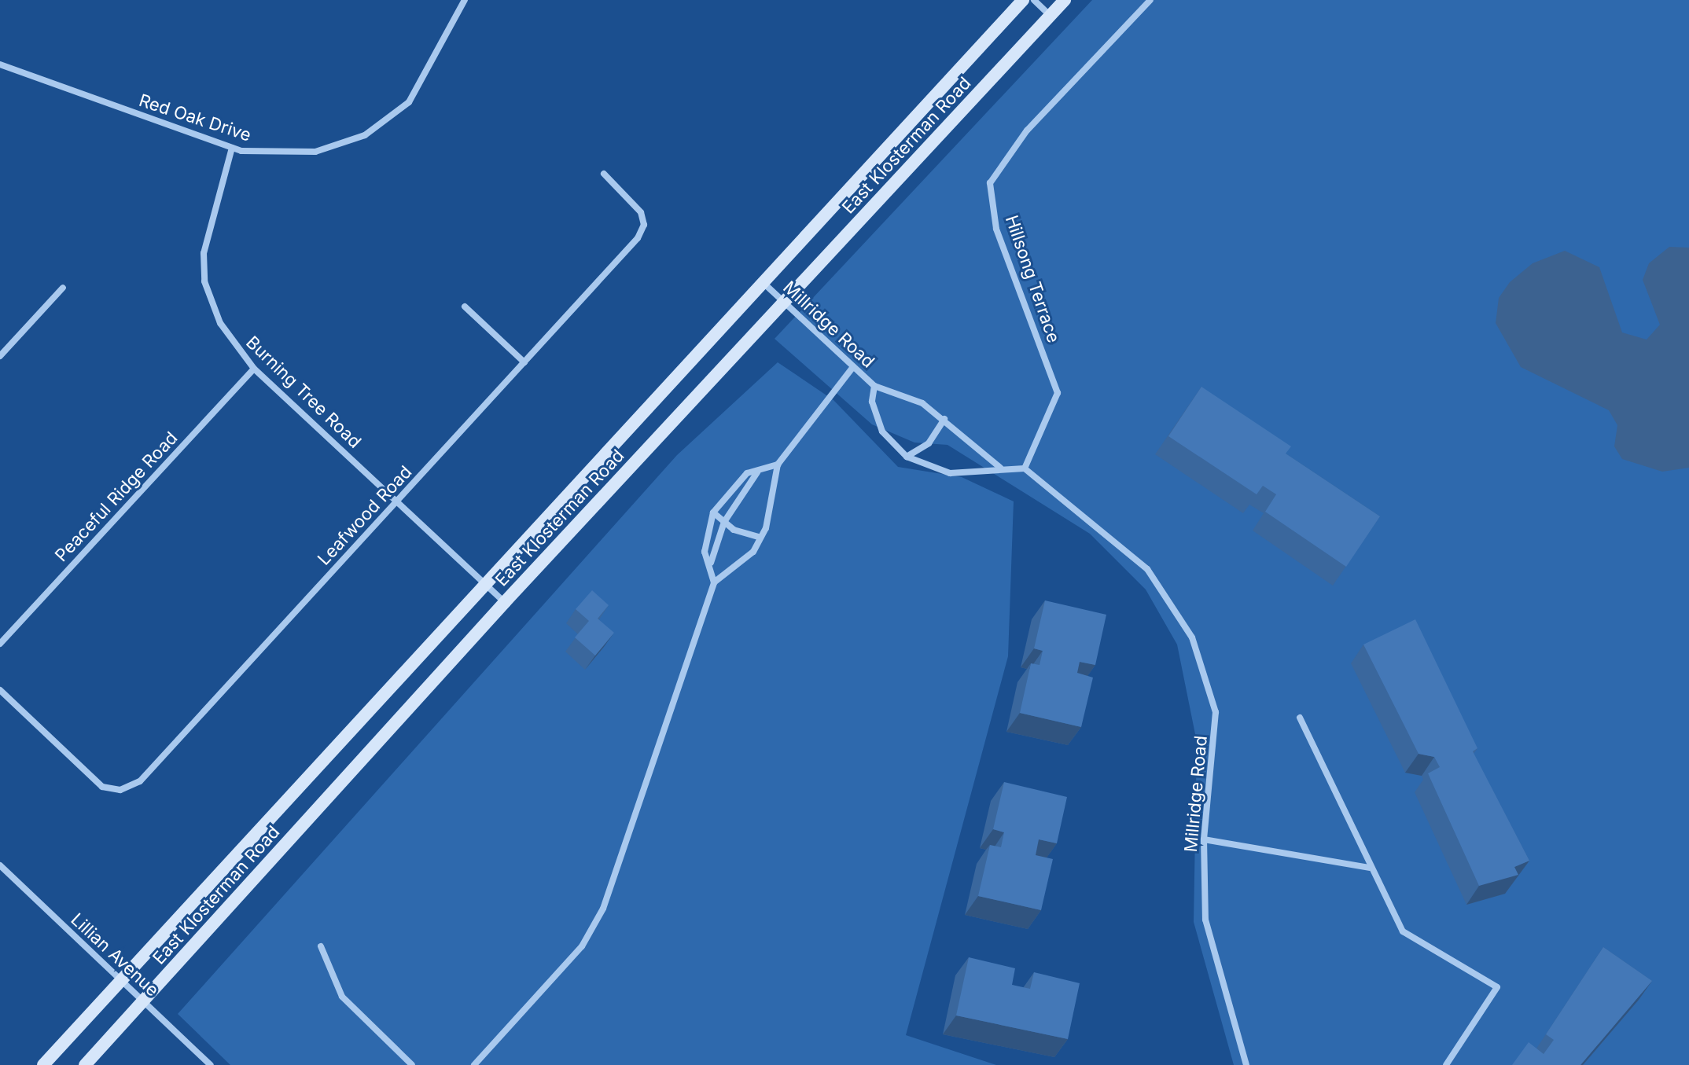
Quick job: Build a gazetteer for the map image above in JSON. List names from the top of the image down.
{
  "streets": {
    "main road": ["East Klosterman Road"],
    "street": [
      "Red Oak Drive",
      "Hillsong Terrace",
      "Millridge Road",
      "Burning Tree Road",
      "Peaceful Ridge Road",
      "Leafwood Road",
      "Lillian Avenue"
    ]
  },
  "crossings": [
    ["Red Oak Drive", "Burning Tree Road"],
    ["East Klosterman Road", "Millridge Road"],
    ["East Klosterman Road", "Burning Tree Road"],
    ["East Klosterman Road", "Lillian Avenue"],
    ["Hillsong Terrace", "Millridge Road"],
    ["Burning Tree Road", "Peaceful Ridge Road"],
    ["Burning Tree Road", "Leafwood Road"]
  ]
}
